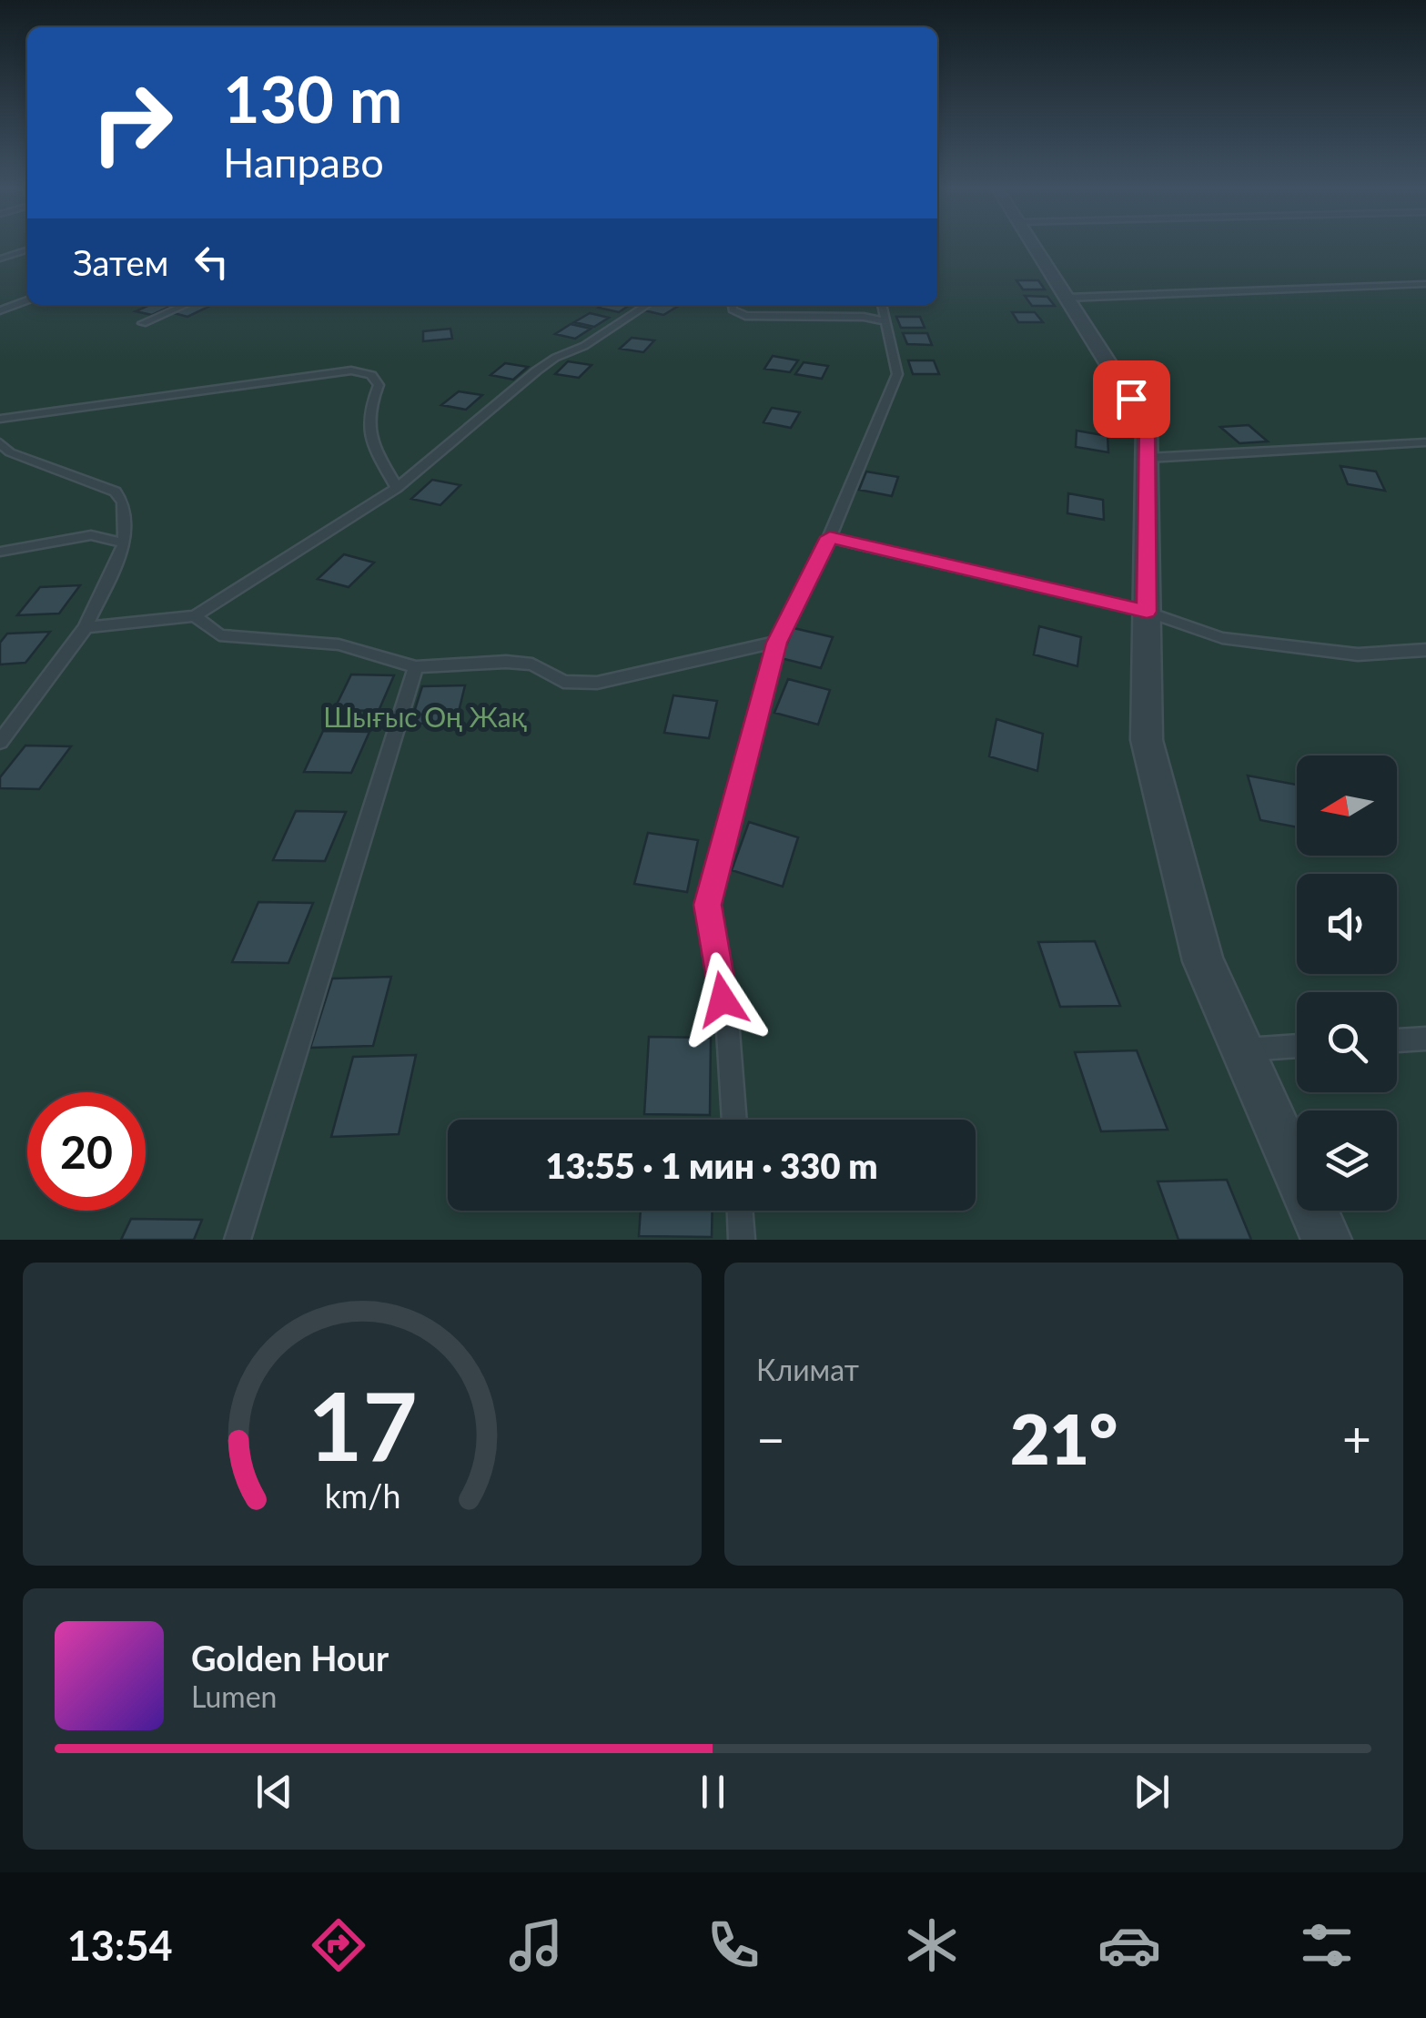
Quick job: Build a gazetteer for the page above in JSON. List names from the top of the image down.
{
  "parks": ["Шығыс Оң Жақ"],
  "north": "left",
  "page": {
    "turn": ["130 m", "Направо"],
    "then": "Затем",
    "limit": "20",
    "trip": "13:55 · 1 мин · 330 m",
    "tile": "Климат",
    "heat": ["−", "21°", "+"],
    "song": ["Golden Hour", "Lumen"],
    "tabs": "13:54",
    "gauge": ["17", "km/h"]
  }
}
